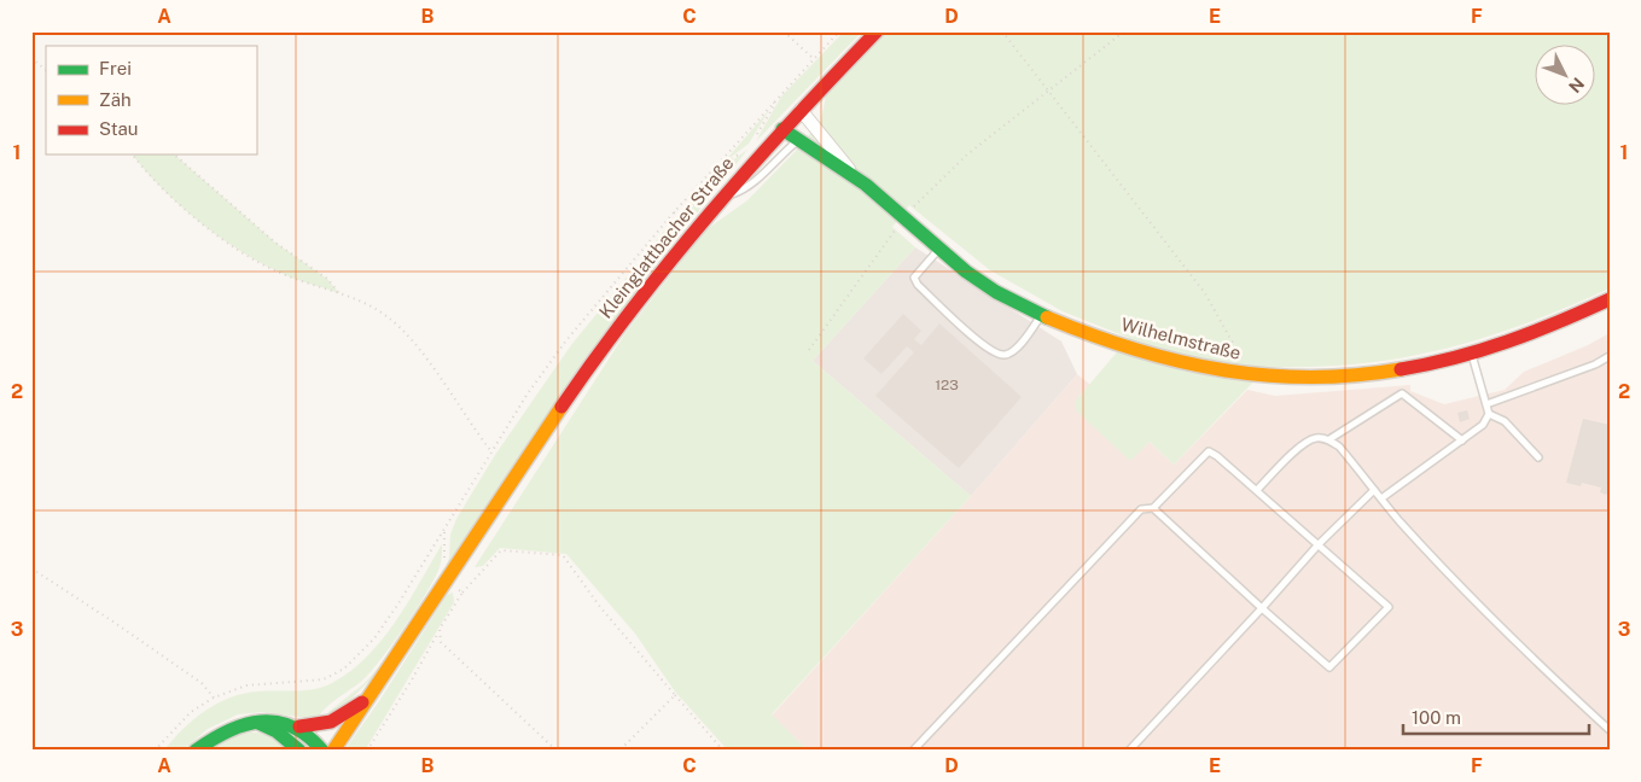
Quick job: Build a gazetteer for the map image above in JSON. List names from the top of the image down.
{
  "streets": {
    "street": ["Kleinglattbacher Straße", "Wilhelmstraße"]
  },
  "crossings": [
    ["Kleinglattbacher Straße", "Wilhelmstraße"]
  ],
  "house_numbers": ["123"],
  "legend": ["Frei", "Zäh", "Stau"],
  "scale_bar": "100 m",
  "north": "bottom right",
  "grid": {
    "columns": [
      "A",
      "B",
      "C",
      "D",
      "E",
      "F"
    ],
    "rows": ["1", "2", "3"]
  }
}
